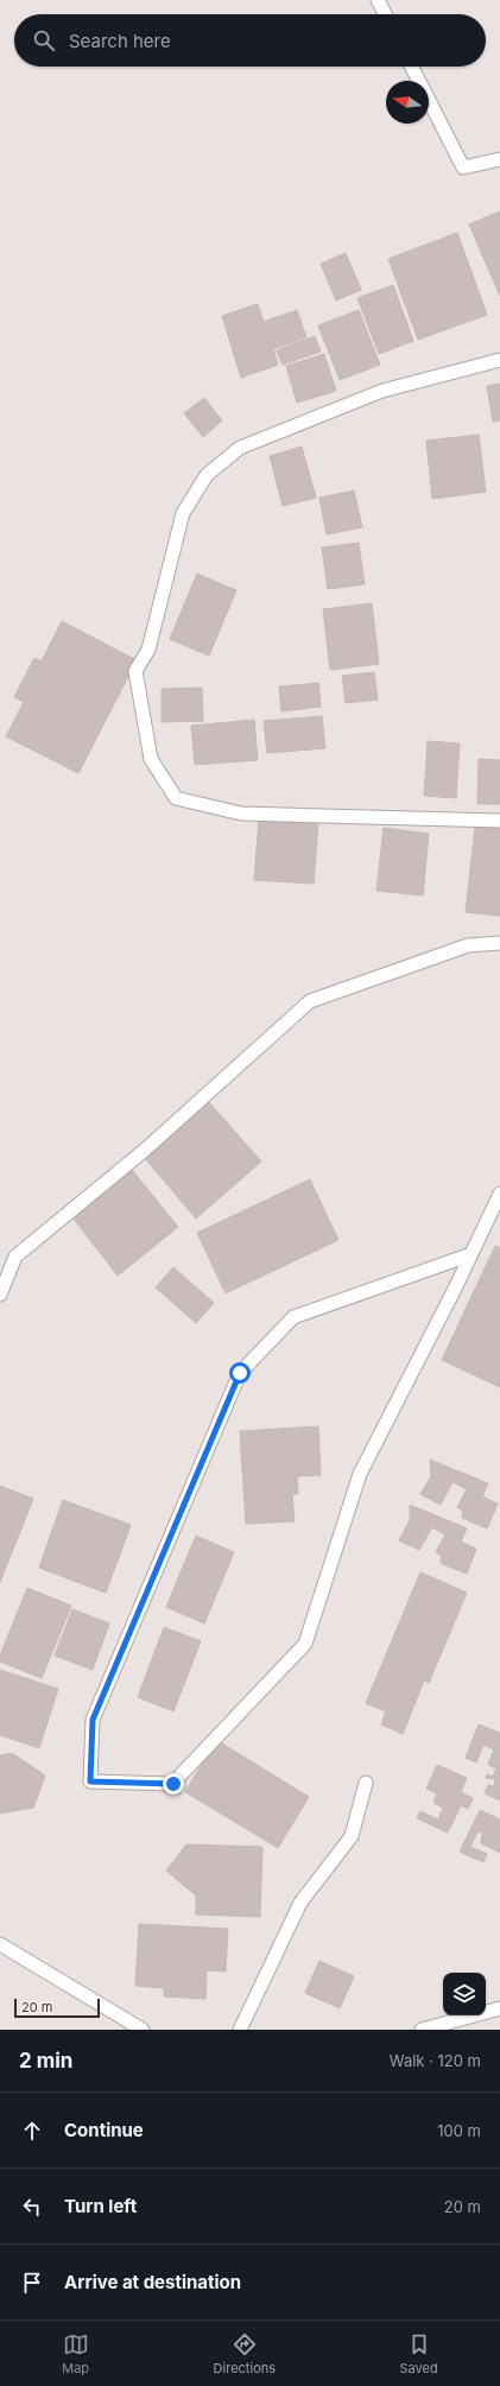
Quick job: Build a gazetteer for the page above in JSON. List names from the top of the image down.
{
  "scale_bar": "20 m",
  "north": "left",
  "page": {
    "search": "Search here",
    "scale": "20 m",
    "heading": ["2 min", "Walk · 120 m"],
    "list": [
      ["Continue", "100 m"],
      ["Turn left", "20 m"],
      "Arrive at destination"
    ],
    "nav": ["Map", "Directions", "Saved"]
  }
}
